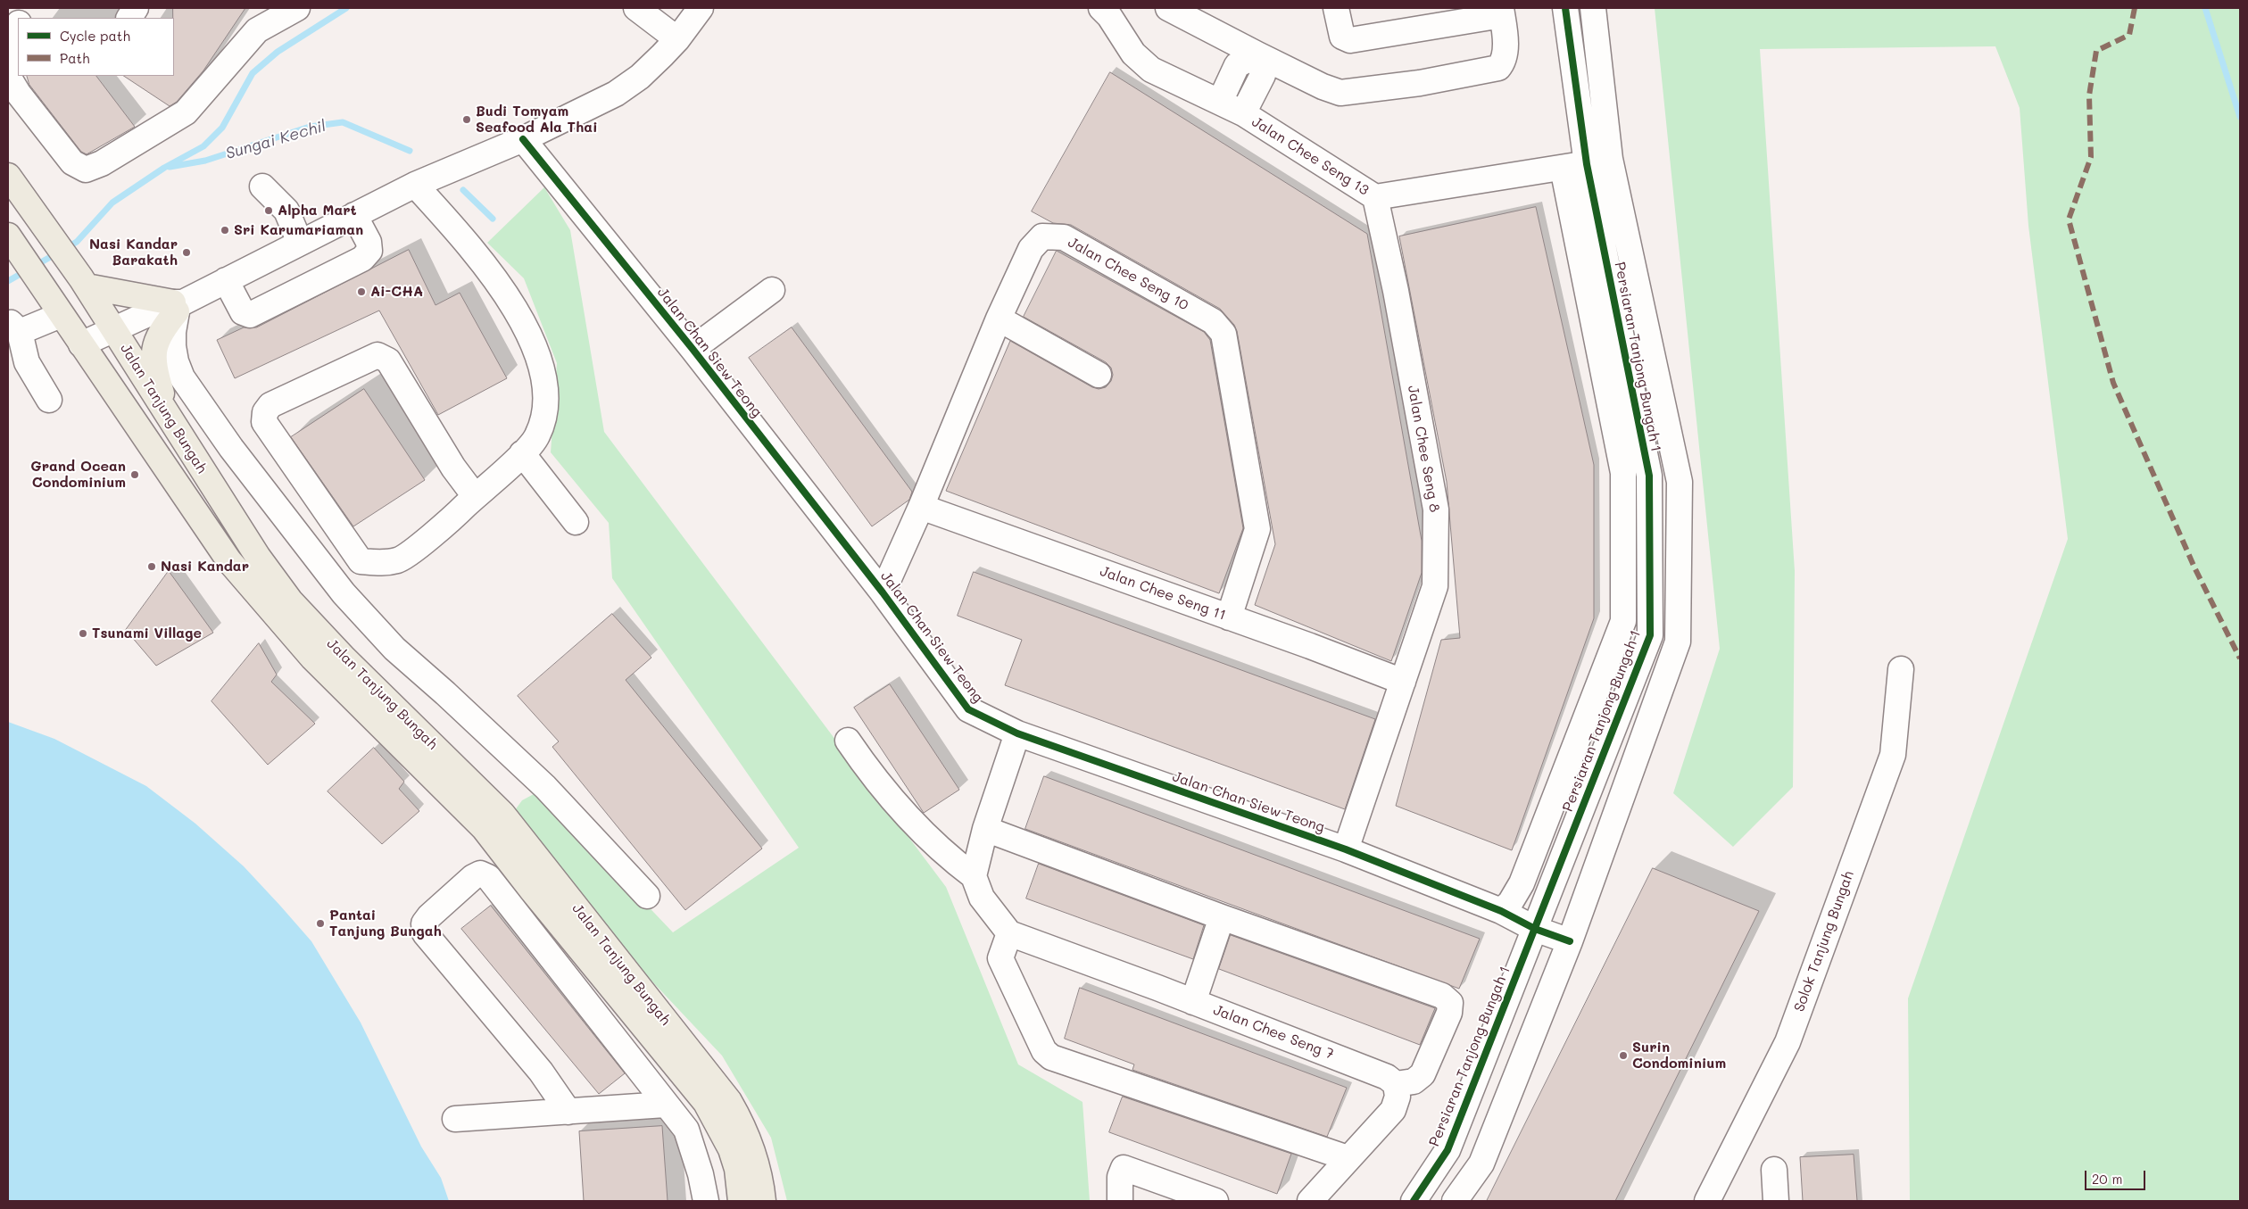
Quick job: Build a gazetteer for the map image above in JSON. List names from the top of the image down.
{
  "streets": {
    "main road": ["Jalan Tanjung Bungah"],
    "street": [
      "Jalan Chee Seng 13",
      "Jalan Chee Seng 10",
      "Jalan Chan Siew Teong",
      "Persiaran Tanjong Bungah 1",
      "Jalan Chee Seng 8",
      "Jalan Chee Seng 11",
      "Solok Tanjung Bungah",
      "Jalan Chee Seng 7"
    ]
  },
  "crossings": [
    ["Jalan Chee Seng 13", "Persiaran Tanjong Bungah 1"],
    ["Jalan Chee Seng 13", "Jalan Chee Seng 8"],
    ["Jalan Chee Seng 10", "Jalan Chan Siew Teong"],
    ["Jalan Chee Seng 10", "Jalan Chee Seng 11"],
    ["Jalan Chan Siew Teong", "Persiaran Tanjong Bungah 1"],
    ["Jalan Chan Siew Teong", "Jalan Chee Seng 8"],
    ["Jalan Chee Seng 8", "Jalan Chee Seng 11"]
  ],
  "water": ["Sungai Kechil"],
  "places": [
    "Budi Tomyam Seafood Ala Thai",
    "Alpha Mart",
    "Sri Karumariaman",
    "Nasi Kandar Barakath",
    "Ai-CHA",
    "Grand Ocean Condominium",
    "Nasi Kandar",
    "Tsunami Village",
    "Pantai Tanjung Bungah",
    "Surin Condominium"
  ],
  "legend": ["Cycle path", "Path"],
  "scale_bar": "20 m"
}
